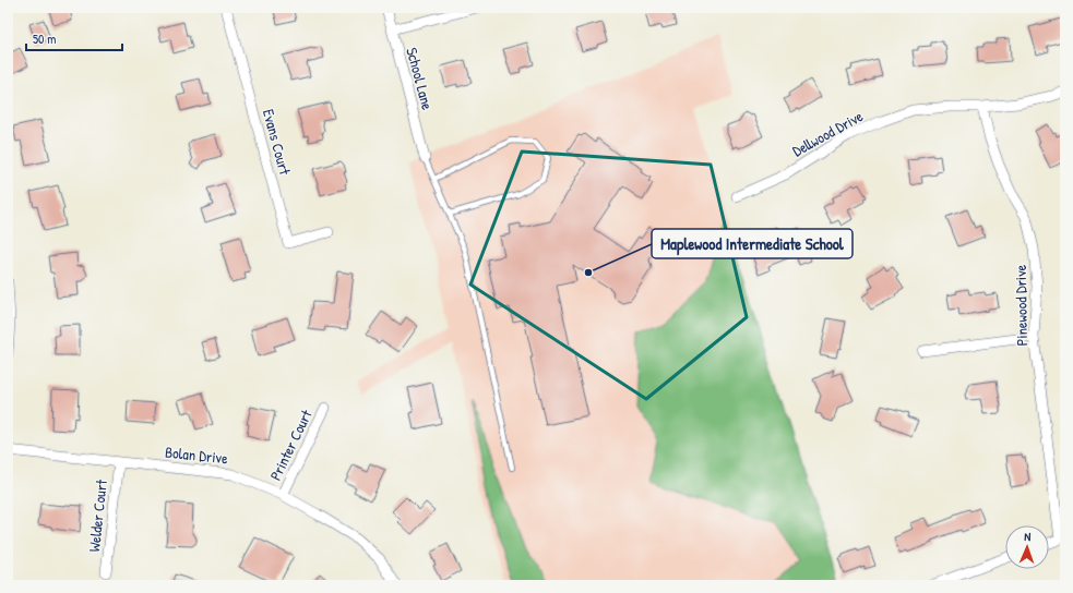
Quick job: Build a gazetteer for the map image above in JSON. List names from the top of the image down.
{
  "streets": {
    "street": [
      "School Lane",
      "Dellwood Drive",
      "Evans Court",
      "Pinewood Drive",
      "Printer Court",
      "Bolan Drive",
      "Welder Court"
    ]
  },
  "crossings": [
    ["Dellwood Drive", "Pinewood Drive"],
    ["Printer Court", "Bolan Drive"],
    ["Bolan Drive", "Welder Court"]
  ],
  "places": ["Maplewood Intermediate School"],
  "scale_bar": "50 m",
  "north": "top"
}
